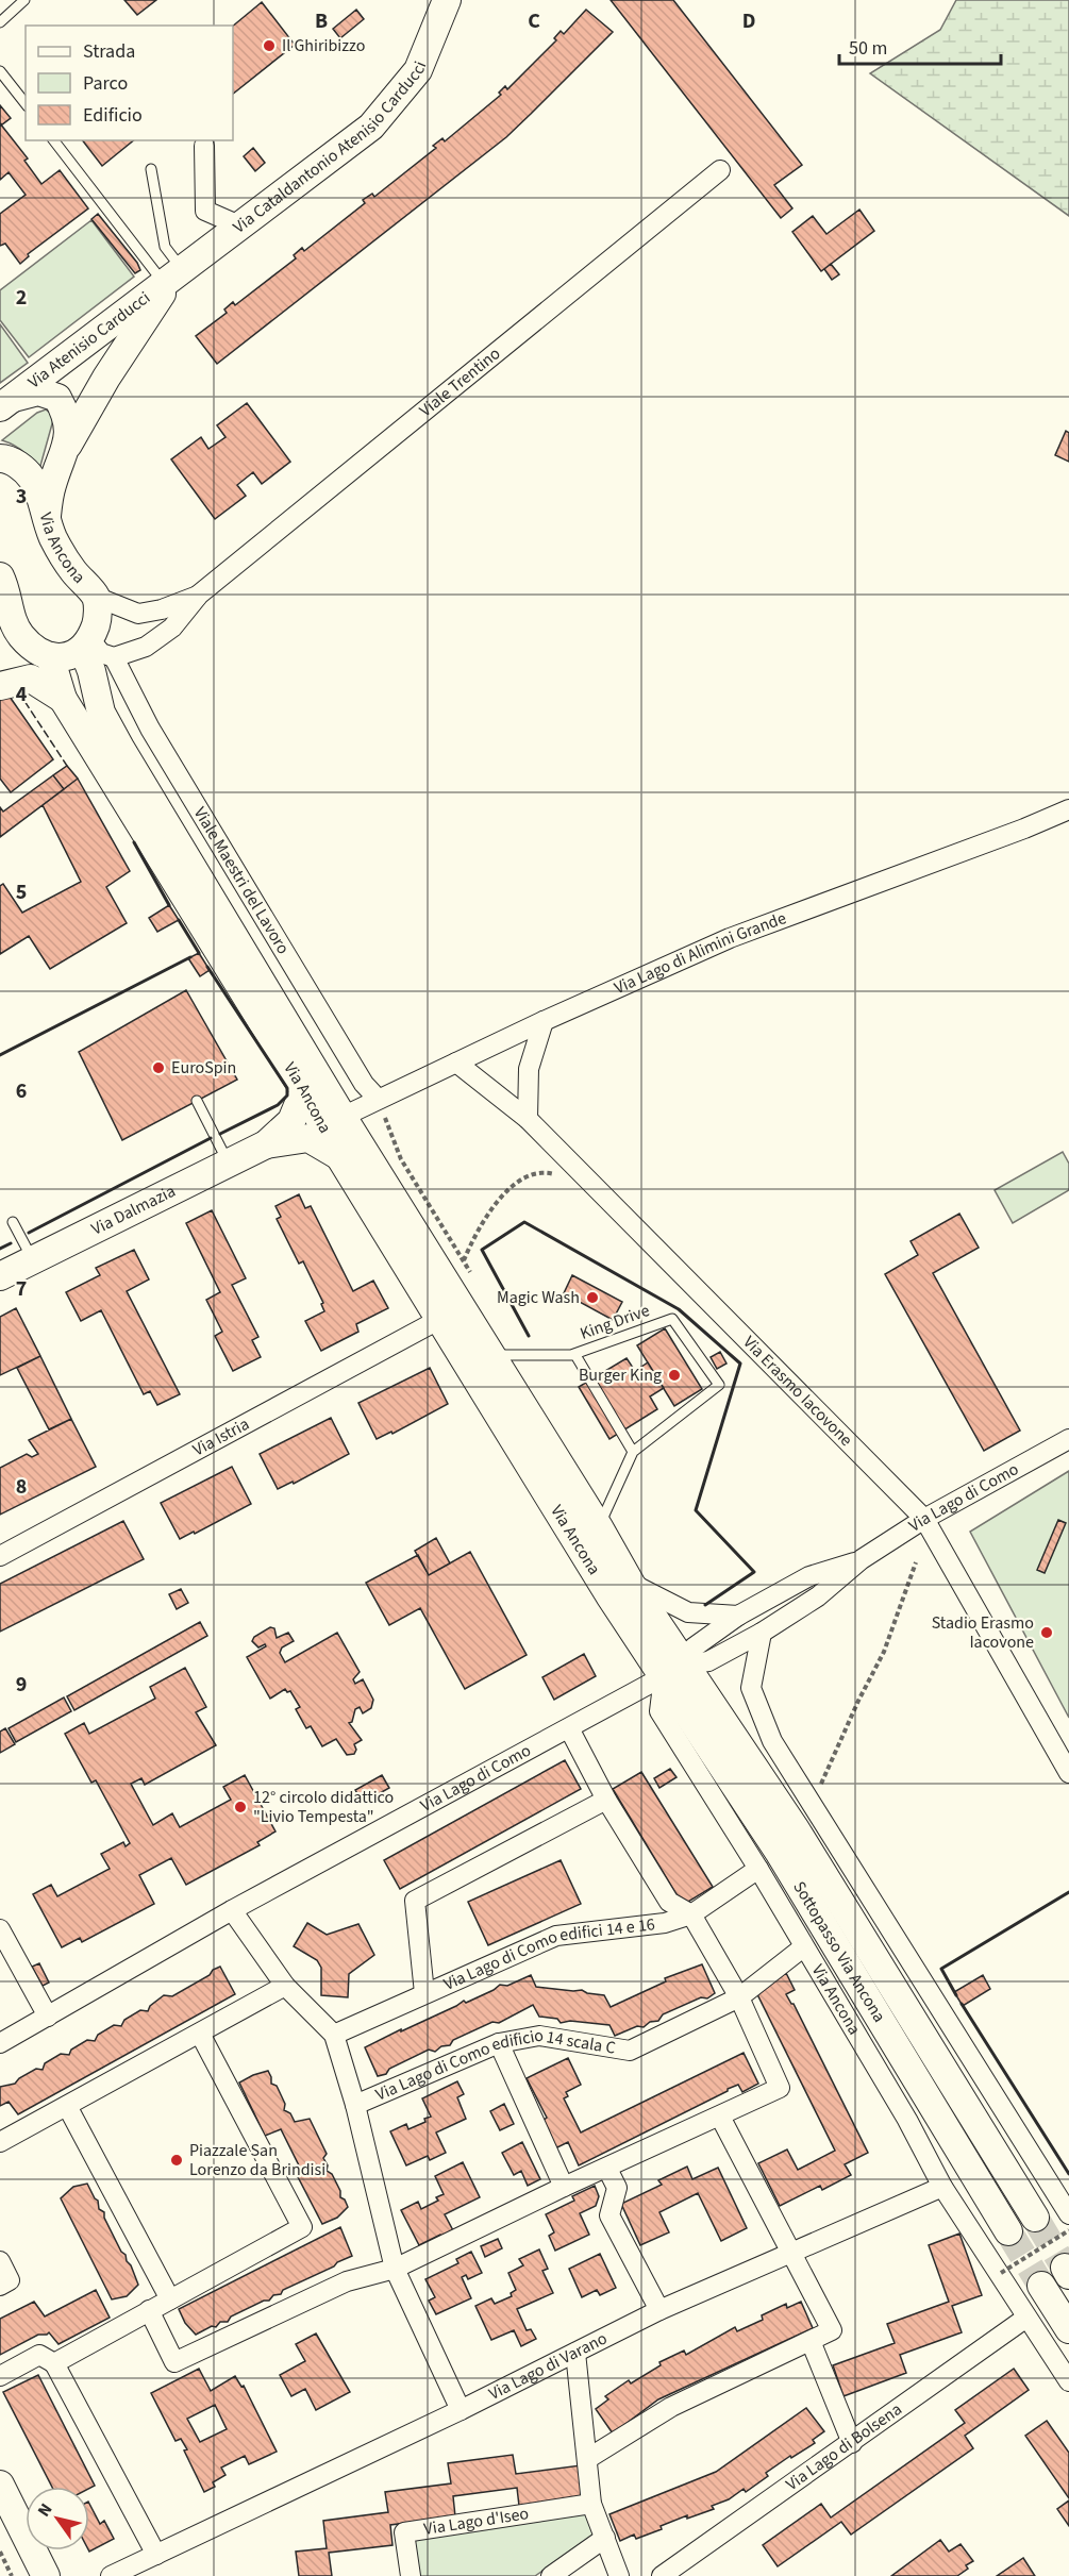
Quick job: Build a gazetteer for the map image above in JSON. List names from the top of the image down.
{
  "streets": {
    "street": [
      "Via Cataldantonio Atenisio Carducci",
      "Via Atenisio Carducci",
      "Viale Trentino",
      "Via Ancona",
      "Viale Maestri del Lavoro",
      "Via Lago di Alimini Grande",
      "Via Dalmazia",
      "Via Erasmo Iacovone",
      "Via Istria",
      "Via Lago di Como",
      "Sottopasso Via Ancona",
      "Via Lago di Como edifici 14 e 16",
      "Via Lago di Como edificio 14 scala C",
      "Via Lago di Varano",
      "Via Lago di Bolsena",
      "Via Lago d'Iseo"
    ],
    "lane": ["King Drive"]
  },
  "crossings": [
    ["Via Cataldantonio Atenisio Carducci", "Via Atenisio Carducci"],
    ["Viale Trentino", "Via Ancona"],
    ["Viale Trentino", "Viale Maestri del Lavoro"],
    ["Via Ancona", "Via Lago di Alimini Grande"],
    ["Via Ancona", "Via Dalmazia"],
    ["Via Ancona", "Via Istria"],
    ["Via Ancona", "Via Lago di Como"],
    ["Via Ancona", "Sottopasso Via Ancona"],
    ["Via Ancona", "Via Lago di Como edifici 14 e 16"],
    ["Via Ancona", "Via Lago di Como edificio 14 scala C"],
    ["Via Ancona", "Via Lago di Varano"],
    ["Via Ancona", "Via Lago di Bolsena"],
    ["Viale Maestri del Lavoro", "Via Lago di Alimini Grande"],
    ["Via Lago di Alimini Grande", "Via Erasmo Iacovone"],
    ["Via Erasmo Iacovone", "Via Lago di Como"],
    ["Via Lago di Como", "Sottopasso Via Ancona"],
    ["Sottopasso Via Ancona", "Via Lago di Como edifici 14 e 16"]
  ],
  "places": [
    "Il Ghiribizzo",
    "EuroSpin",
    "Magic Wash",
    "Burger King",
    "Stadio Erasmo Iacovone",
    "12° circolo didattico \"Livio Tempesta\"",
    "Piazzale San Lorenzo da Brindisi"
  ],
  "legend": ["Strada", "Parco", "Edificio"],
  "scale_bar": "50 m",
  "north": "top left",
  "grid": {
    "columns": ["B", "C", "D"],
    "rows": [
      "2",
      "3",
      "4",
      "5",
      "6",
      "7",
      "8",
      "9"
    ]
  }
}
